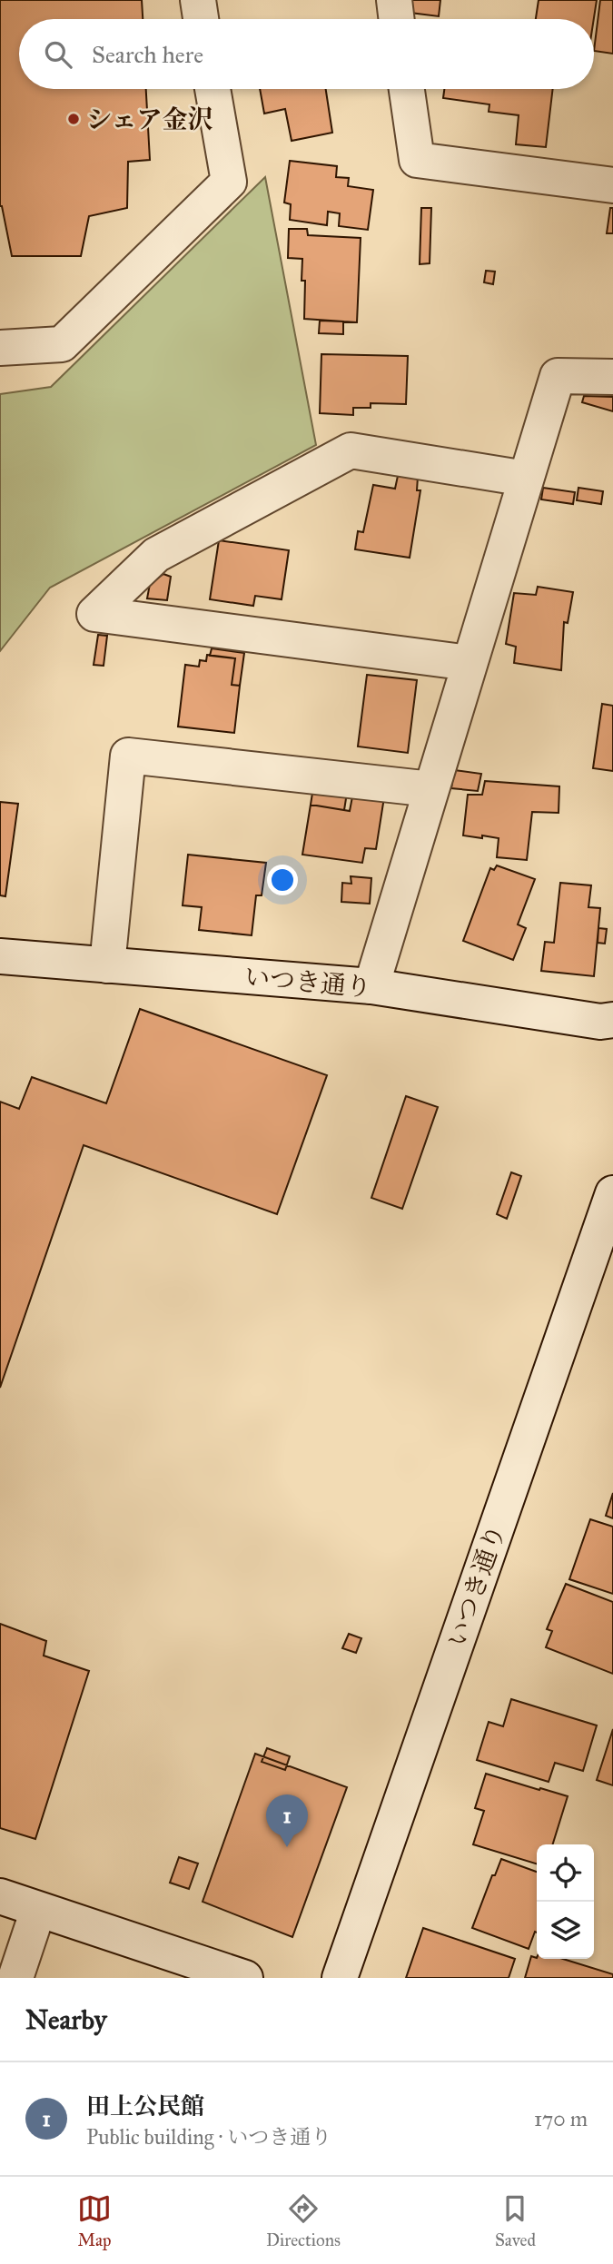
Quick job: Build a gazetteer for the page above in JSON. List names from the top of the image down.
{
  "streets": {
    "street": ["いつき通り"]
  },
  "places": ["シェア金沢"],
  "page": {
    "search": "Search here",
    "pins": "1",
    "heading": "Nearby",
    "list": [
      {
        "mark": "1",
        "name": "田上公民館",
        "note": "Public building · いつき通り",
        "value": "170 m"
      }
    ],
    "nav": ["Map", "Directions", "Saved"]
  }
}
